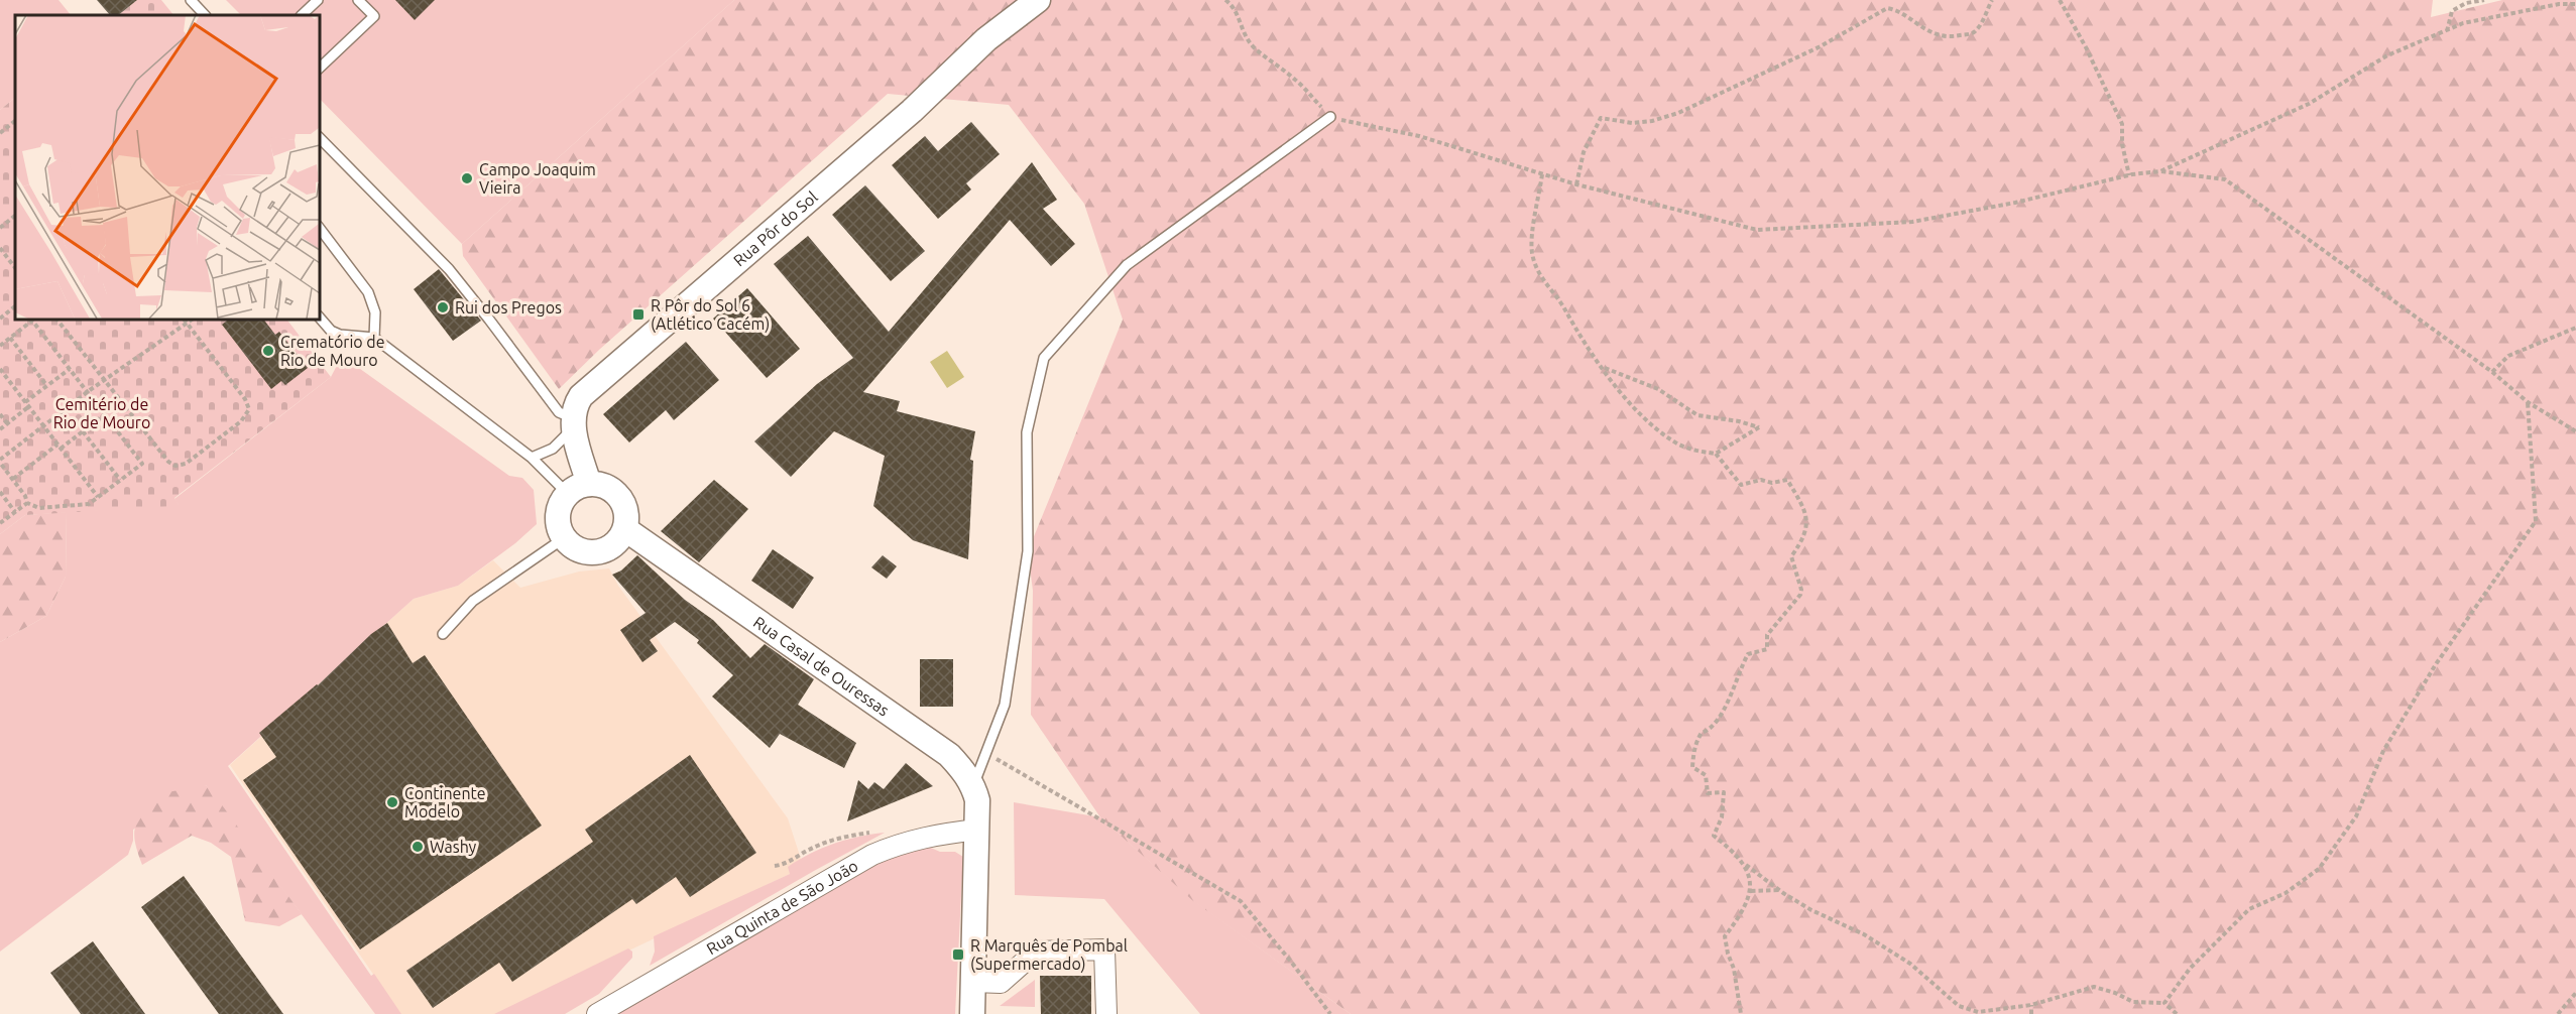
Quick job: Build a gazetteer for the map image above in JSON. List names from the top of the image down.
{
  "streets": {
    "street": ["Rua Pôr do Sol", "Rua Casal de Ouressas", "Rua Quinta de São João"]
  },
  "crossings": [
    ["Rua Casal de Ouressas", "Rua Quinta de São João"]
  ],
  "parks": ["Cemitério de Rio de Mouro"],
  "places": {
    "other": [
      "Campo Joaquim Vieira",
      "Rui dos Pregos",
      "Crematório de Rio de Mouro",
      "Continente Modelo",
      "Washy"
    ],
    "transit": ["R Pôr do Sol 6 (Atlético Cacém)", "R Marquês de Pombal (Supermercado)"]
  }
}
